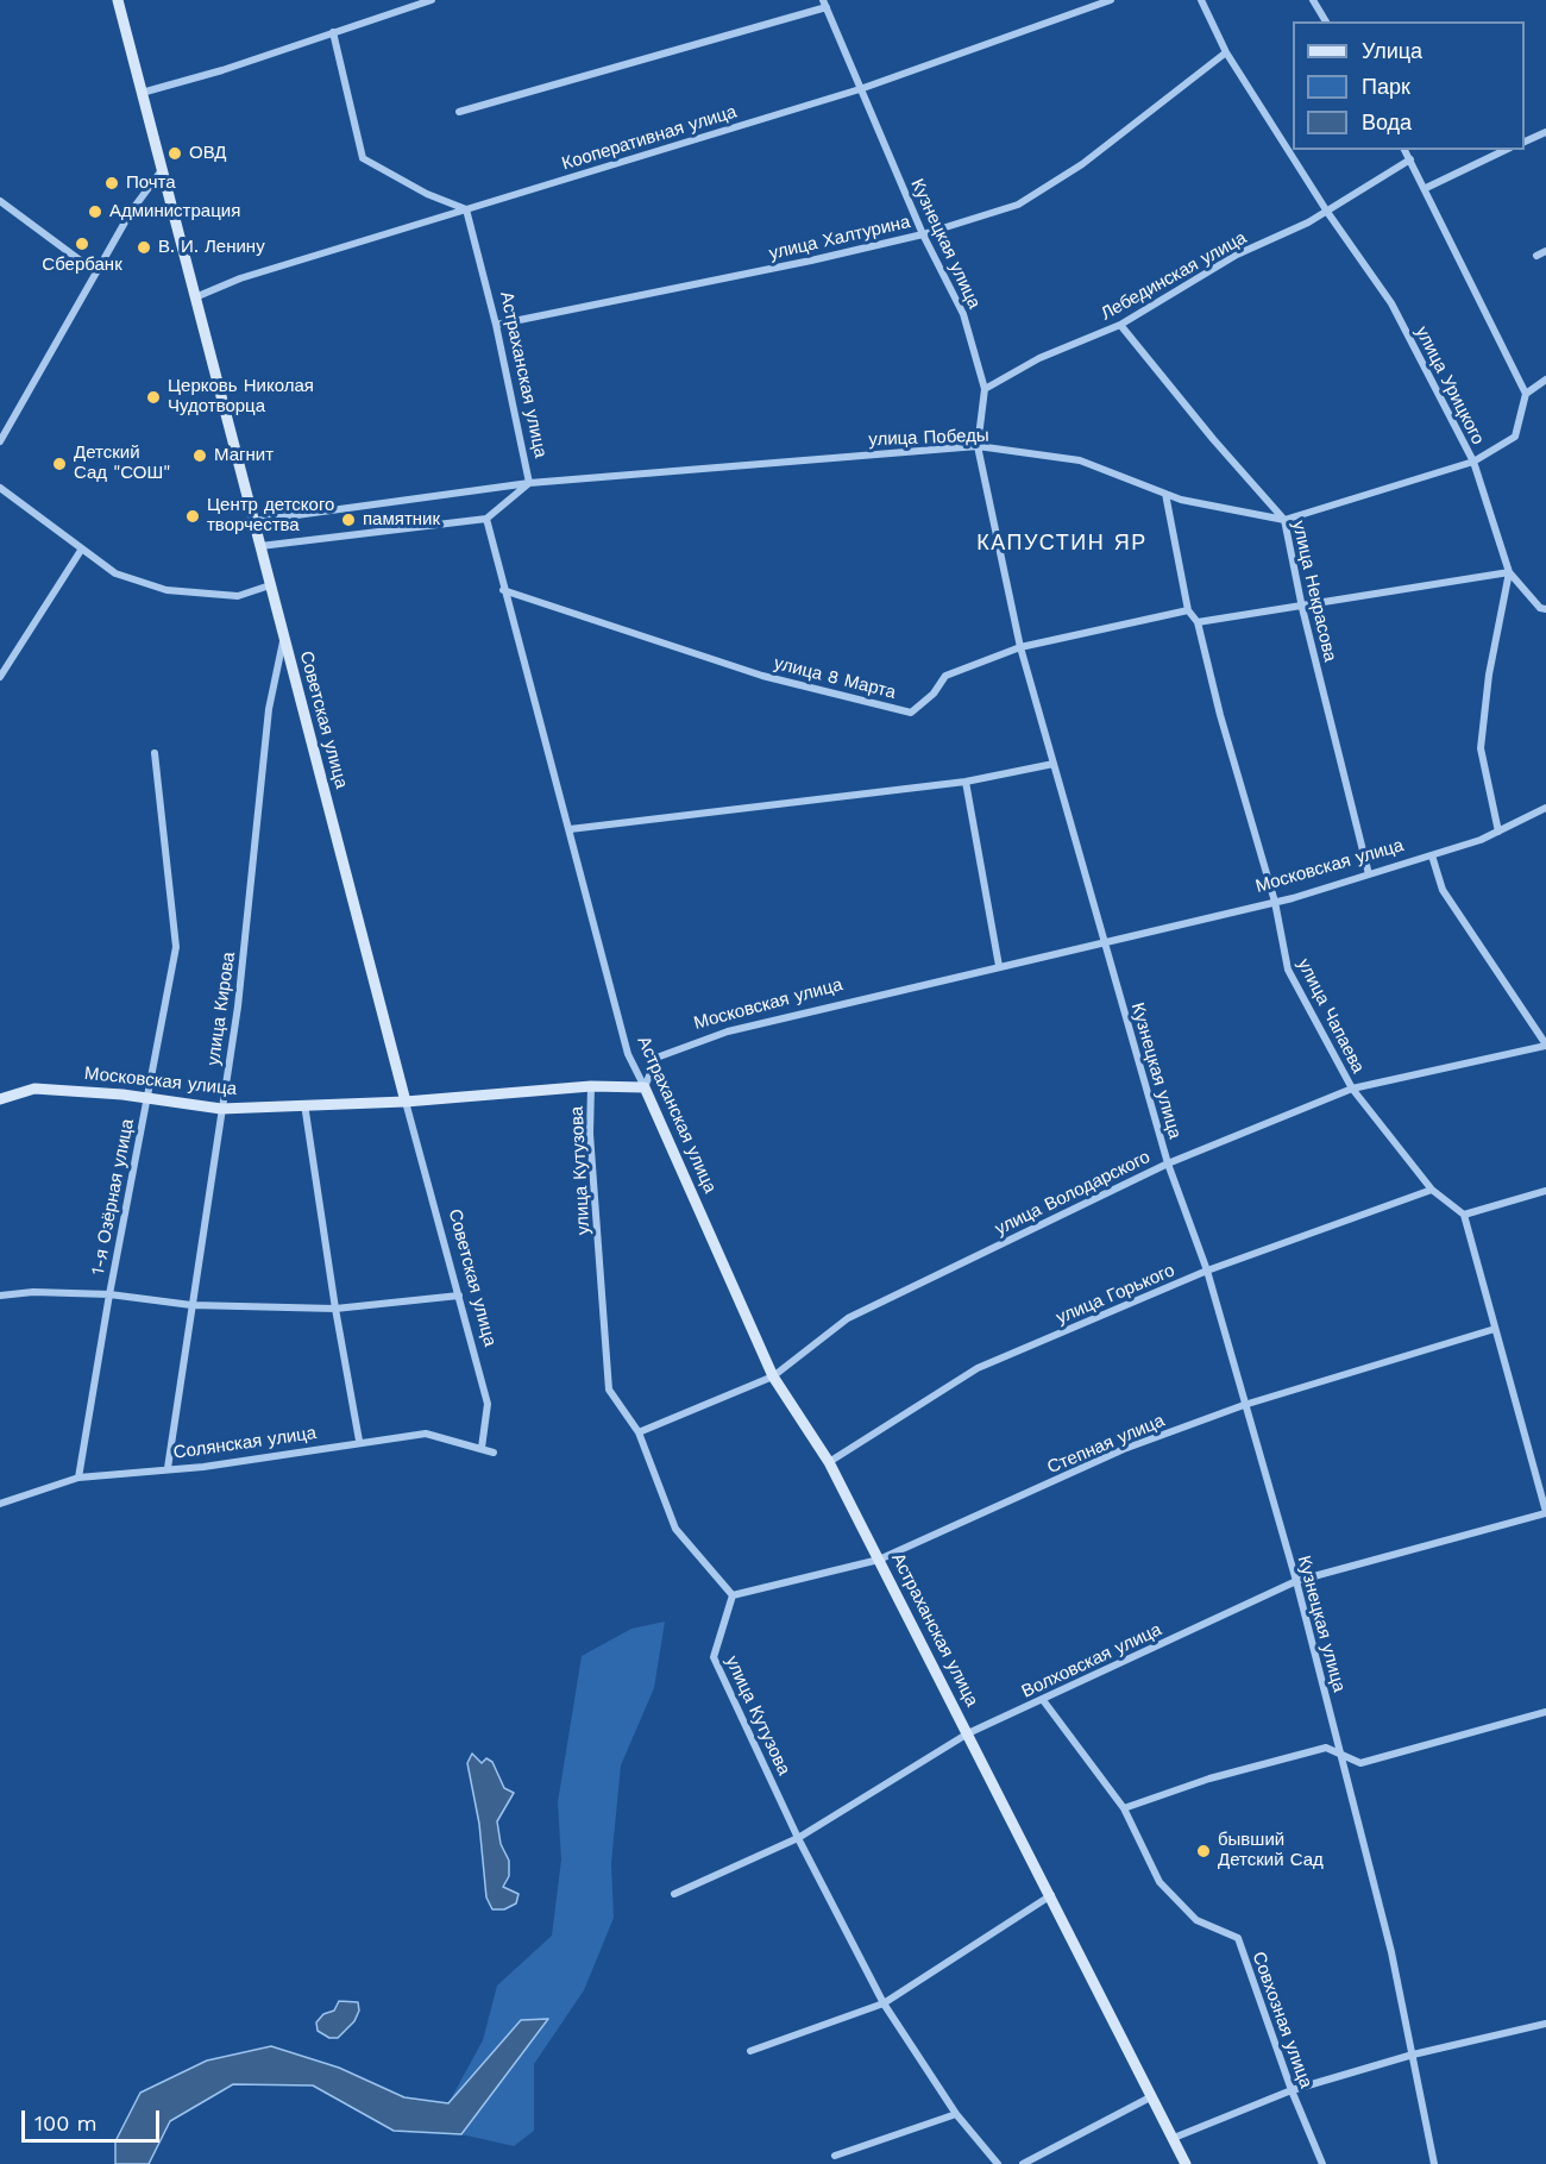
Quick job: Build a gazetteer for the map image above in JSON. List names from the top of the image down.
{
  "streets": {
    "street": [
      "Кооперативная улица",
      "улица Халтурина",
      "Кузнецкая улица",
      "Лебединская улица",
      "Астраханская улица",
      "улица Урицкого",
      "улица Победы",
      "улица Некрасова",
      "улица 8 Марта",
      "Советская улица",
      "Московская улица",
      "улица Кирова",
      "улица Чапаева",
      "улица Кутузова",
      "улица Володарского",
      "1-я Озёрная улица",
      "улица Горького",
      "Солянская улица",
      "Степная улица",
      "Волховская улица",
      "Совхозная улица"
    ]
  },
  "crossings": [
    ["Кооперативная улица", "Кузнецкая улица"],
    ["Кооперативная улица", "Астраханская улица"],
    ["Кооперативная улица", "Советская улица"],
    ["улица Халтурина", "Кузнецкая улица"],
    ["улица Халтурина", "Астраханская улица"],
    ["улица Халтурина", "улица Урицкого"],
    ["Кузнецкая улица", "Лебединская улица"],
    ["Кузнецкая улица", "улица Победы"],
    ["Кузнецкая улица", "улица 8 Марта"],
    ["Кузнецкая улица", "Московская улица"],
    ["Кузнецкая улица", "улица Володарского"],
    ["Кузнецкая улица", "улица Горького"],
    ["Кузнецкая улица", "Степная улица"],
    ["Кузнецкая улица", "Волховская улица"],
    ["Лебединская улица", "улица Урицкого"],
    ["Лебединская улица", "улица Некрасова"],
    ["Астраханская улица", "улица Победы"],
    ["Астраханская улица", "улица 8 Марта"],
    ["Астраханская улица", "Московская улица"],
    ["Астраханская улица", "улица Володарского"],
    ["Астраханская улица", "улица Горького"],
    ["Астраханская улица", "Степная улица"],
    ["Астраханская улица", "Волховская улица"],
    ["улица Урицкого", "улица Победы"],
    ["улица Урицкого", "Московская улица"],
    ["улица Победы", "улица Некрасова"],
    ["улица Победы", "Советская улица"],
    ["улица Победы", "улица Чапаева"],
    ["улица Некрасова", "Московская улица"],
    ["улица 8 Марта", "улица Чапаева"],
    ["Советская улица", "Московская улица"],
    ["Советская улица", "улица Кирова"],
    ["Советская улица", "Солянская улица"],
    ["Московская улица", "улица Кирова"],
    ["Московская улица", "улица Чапаева"],
    ["Московская улица", "улица Кутузова"],
    ["Московская улица", "1-я Озёрная улица"],
    ["улица Кирова", "Солянская улица"],
    ["улица Чапаева", "улица Володарского"],
    ["улица Чапаева", "улица Горького"],
    ["улица Кутузова", "улица Володарского"],
    ["улица Кутузова", "Степная улица"],
    ["улица Кутузова", "Волховская улица"],
    ["1-я Озёрная улица", "Солянская улица"],
    ["Волховская улица", "Совхозная улица"]
  ],
  "districts": ["КАПУСТИН ЯР"],
  "places": [
    "ОВД",
    "Почта",
    "Администрация",
    "Сбербанк",
    "В. И. Ленину",
    "Церковь Николая Чудотворца",
    "Магнит",
    "Детский Сад \"СОШ\"",
    "Центр детского творчества",
    "памятник",
    "бывший Детский Сад"
  ],
  "legend": ["Улица", "Парк", "Вода"],
  "scale_bar": "100 m"
}
